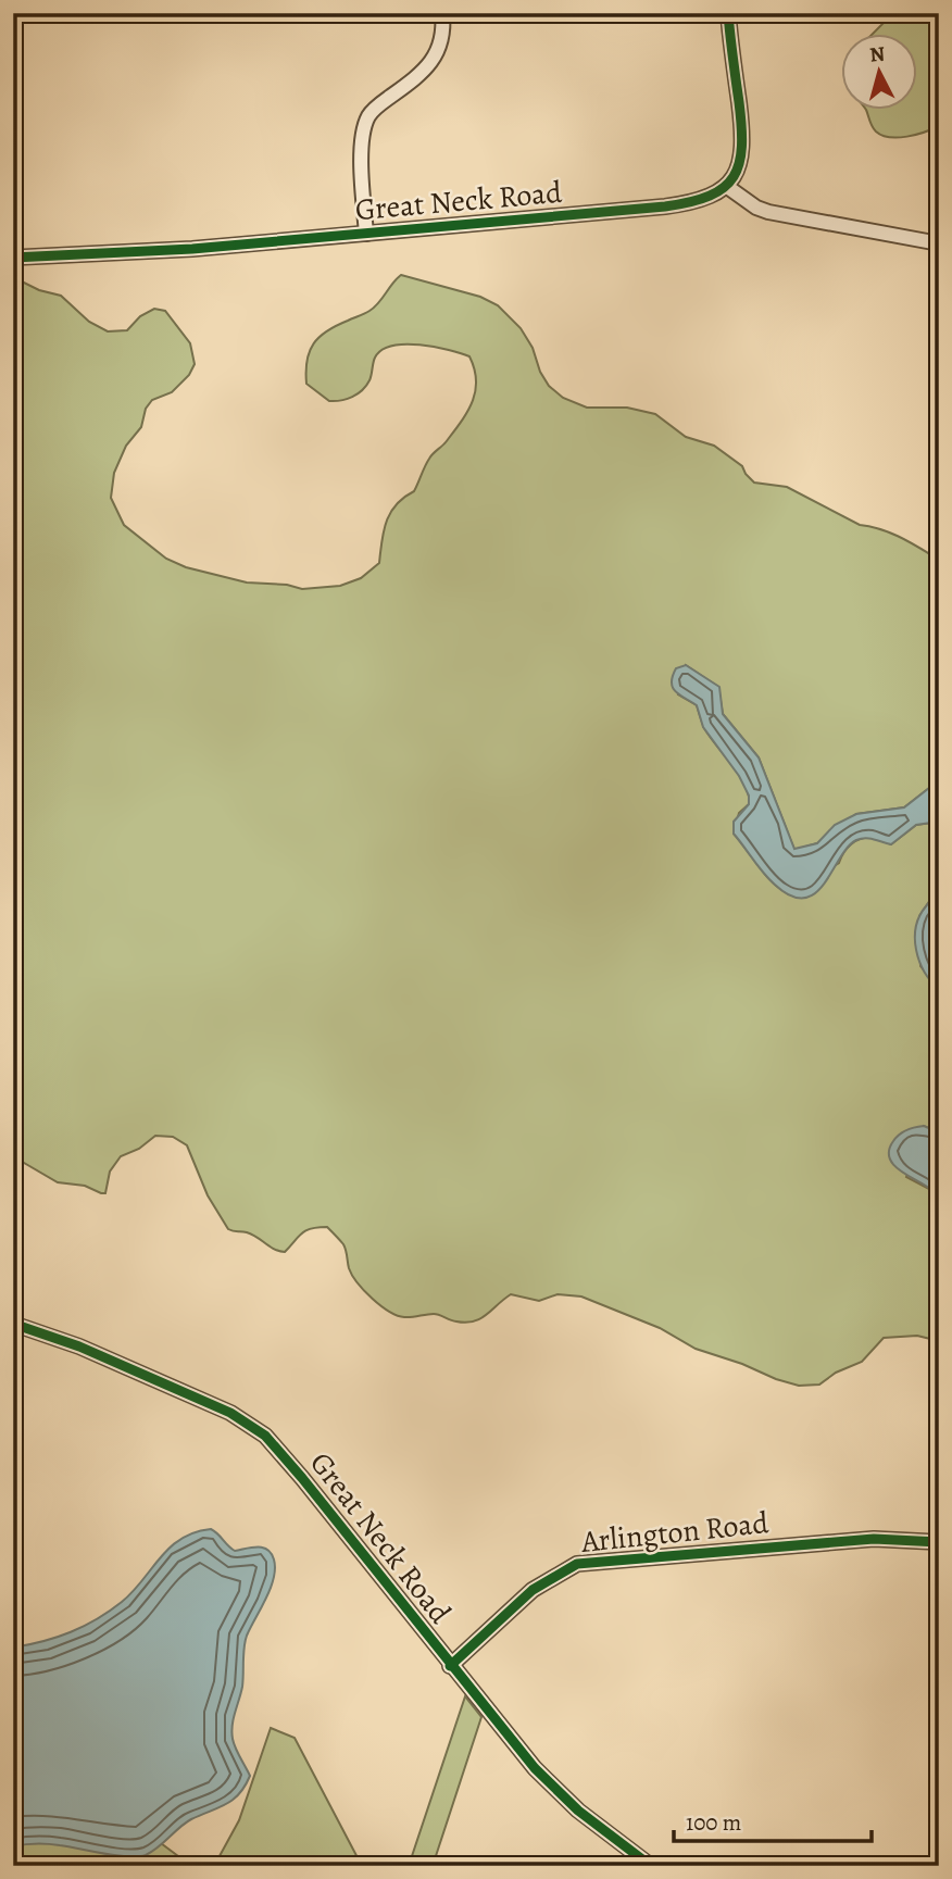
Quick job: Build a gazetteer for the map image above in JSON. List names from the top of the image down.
{
  "streets": {
    "street": ["Great Neck Road", "Arlington Road"]
  },
  "crossings": [
    ["Great Neck Road", "Arlington Road"]
  ],
  "scale_bar": "100 m",
  "north": "top"
}
